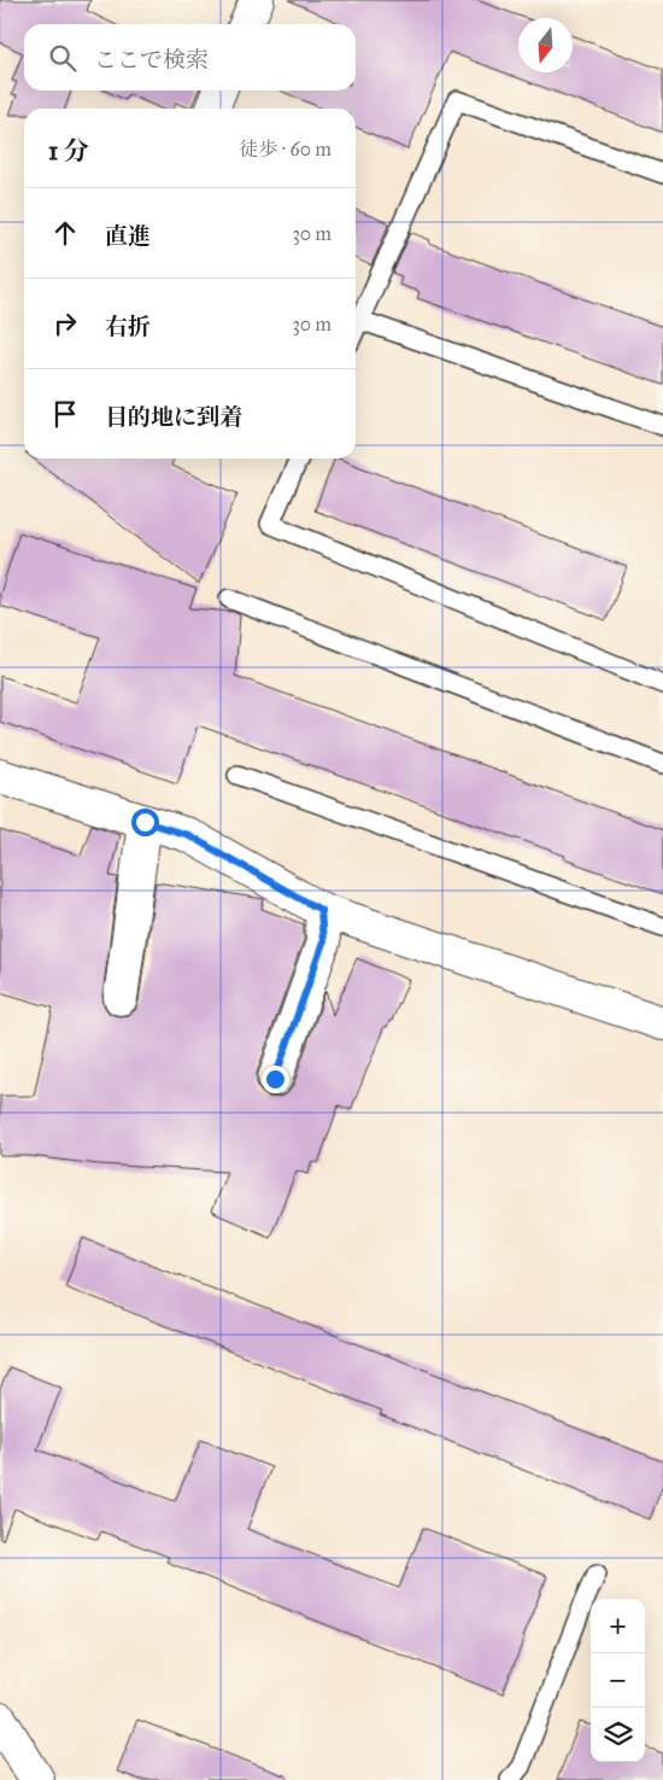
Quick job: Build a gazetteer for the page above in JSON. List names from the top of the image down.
{
  "north": "bottom",
  "page": {
    "search": "ここで検索",
    "heading": ["1 分", "徒歩 · 60 m"],
    "list": [
      ["直進", "30 m"],
      ["右折", "30 m"],
      "目的地に到着"
    ],
    "map_buttons": ["+", "−"]
  }
}
